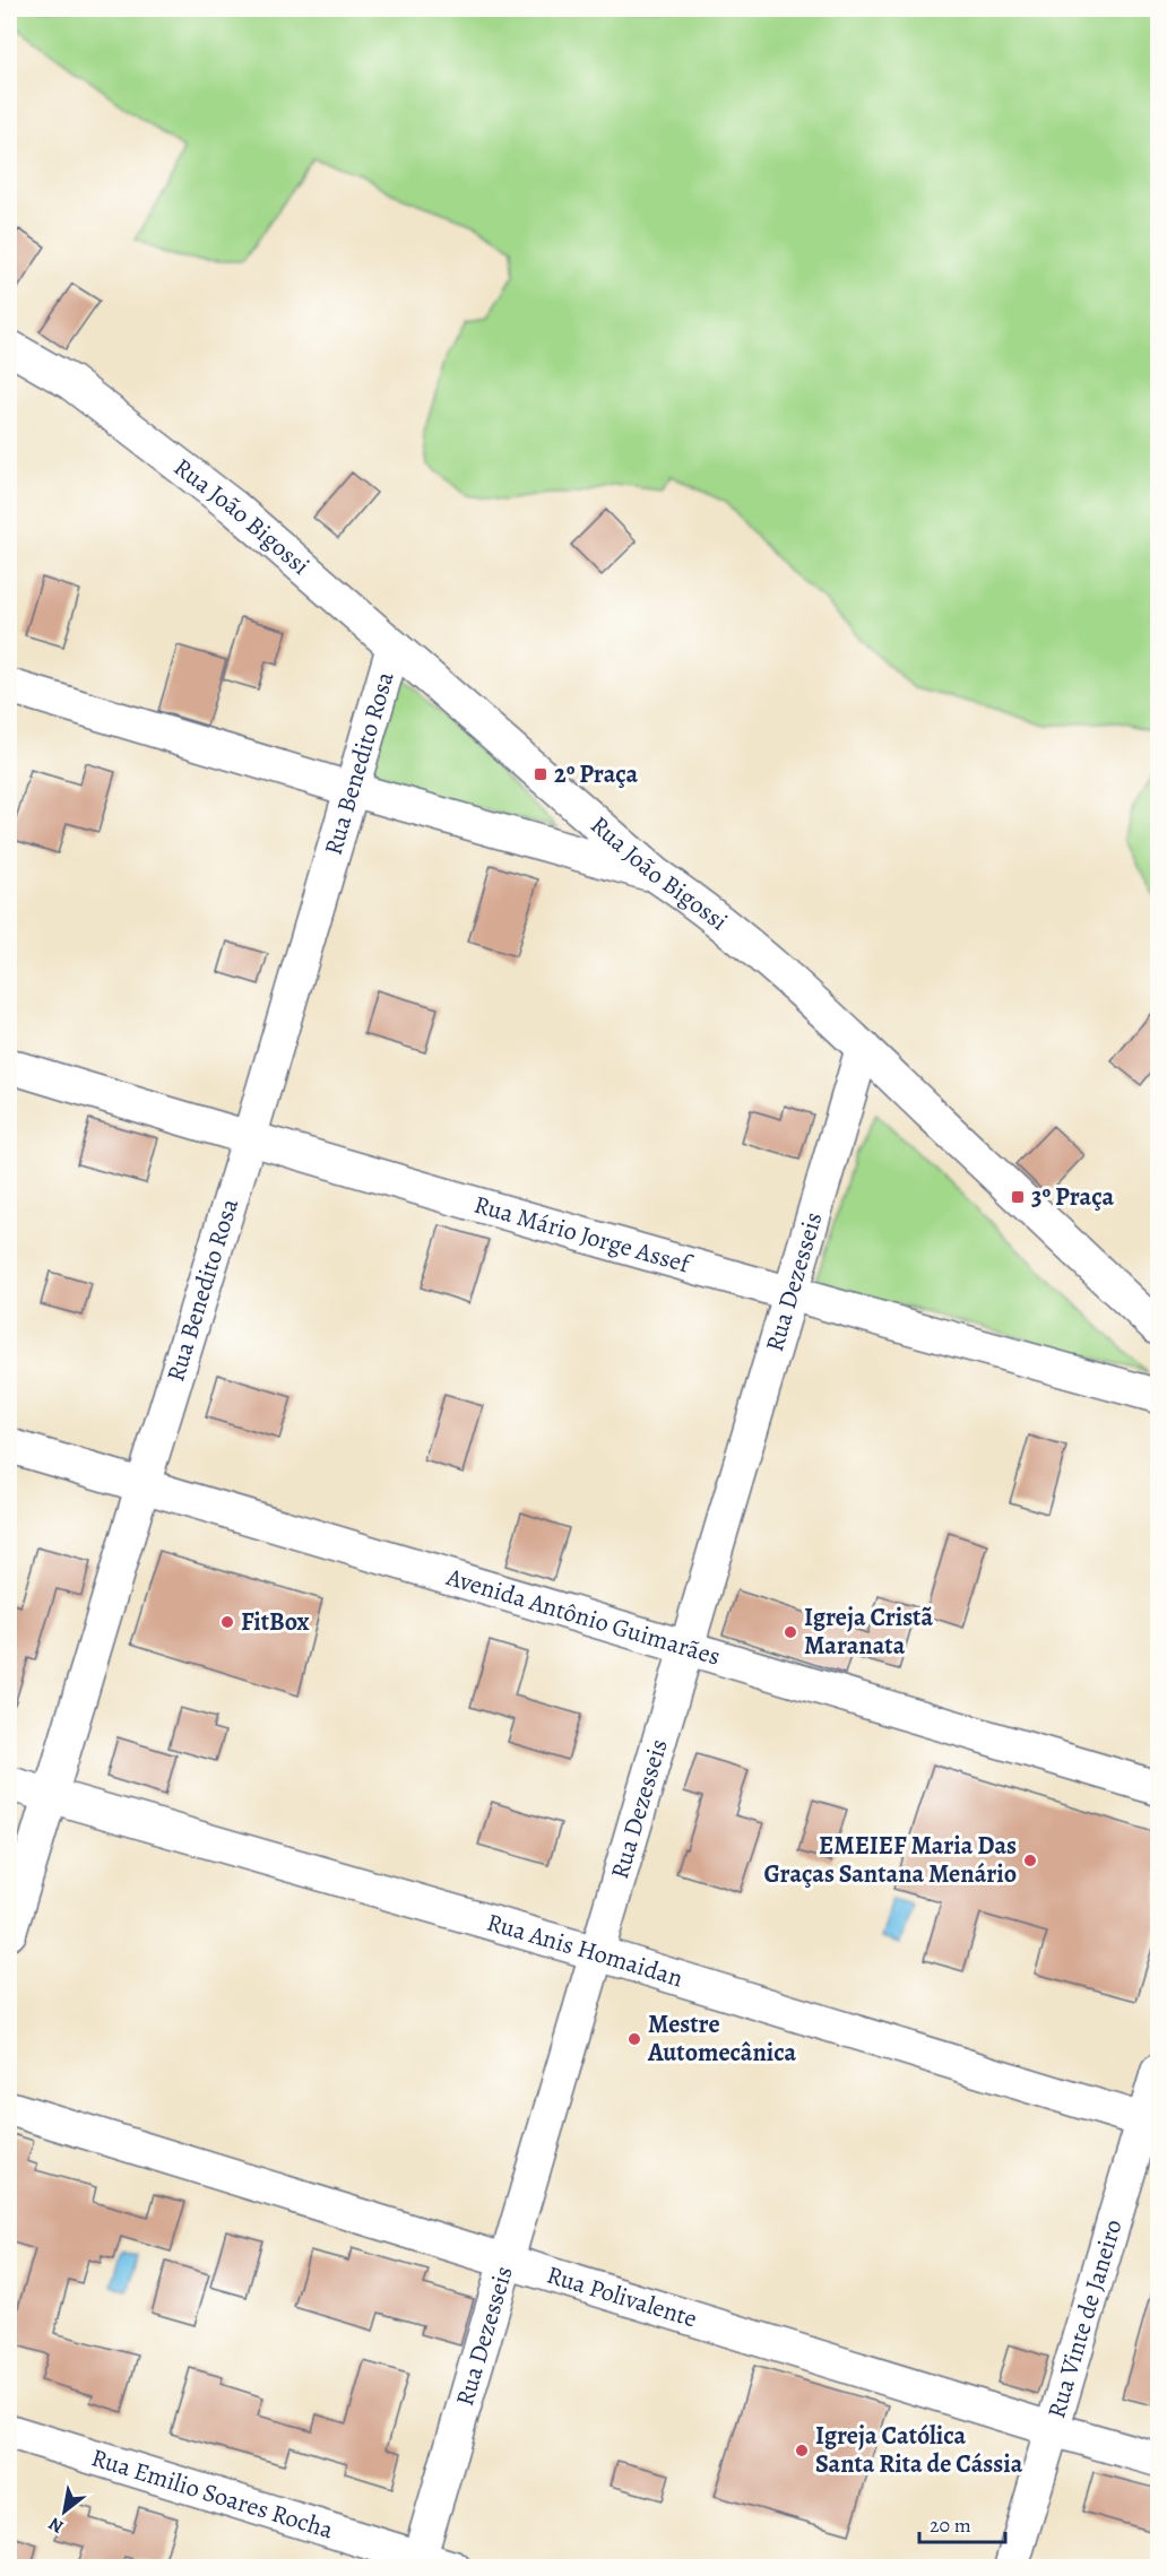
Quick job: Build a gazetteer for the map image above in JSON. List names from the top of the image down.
{
  "streets": {
    "street": [
      "Rua João Bigossi",
      "Rua Benedito Rosa",
      "Rua Mário Jorge Assef",
      "Rua Dezesseis",
      "Avenida Antônio Guimarães",
      "Rua Anis Homaidan",
      "Rua Polivalente",
      "Rua Vinte de Janeiro",
      "Rua Emilio Soares Rocha"
    ]
  },
  "crossings": [
    ["Rua João Bigossi", "Rua Benedito Rosa"],
    ["Rua João Bigossi", "Rua Dezesseis"],
    ["Rua Benedito Rosa", "Rua Mário Jorge Assef"],
    ["Rua Benedito Rosa", "Avenida Antônio Guimarães"],
    ["Rua Benedito Rosa", "Rua Anis Homaidan"],
    ["Rua Mário Jorge Assef", "Rua Dezesseis"],
    ["Rua Dezesseis", "Avenida Antônio Guimarães"],
    ["Rua Dezesseis", "Rua Anis Homaidan"],
    ["Rua Dezesseis", "Rua Polivalente"],
    ["Rua Dezesseis", "Rua Emilio Soares Rocha"],
    ["Rua Anis Homaidan", "Rua Vinte de Janeiro"],
    ["Rua Polivalente", "Rua Vinte de Janeiro"]
  ],
  "places": {
    "transit": ["2º Praça", "3º Praça"],
    "other": [
      "FitBox",
      "Igreja Cristã Maranata",
      "EMEIEF Maria Das Graças Santana Menário",
      "Mestre Automecânica",
      "Igreja Católica Santa Rita de Cássia"
    ]
  },
  "scale_bar": "20 m",
  "north": "bottom left"
}
